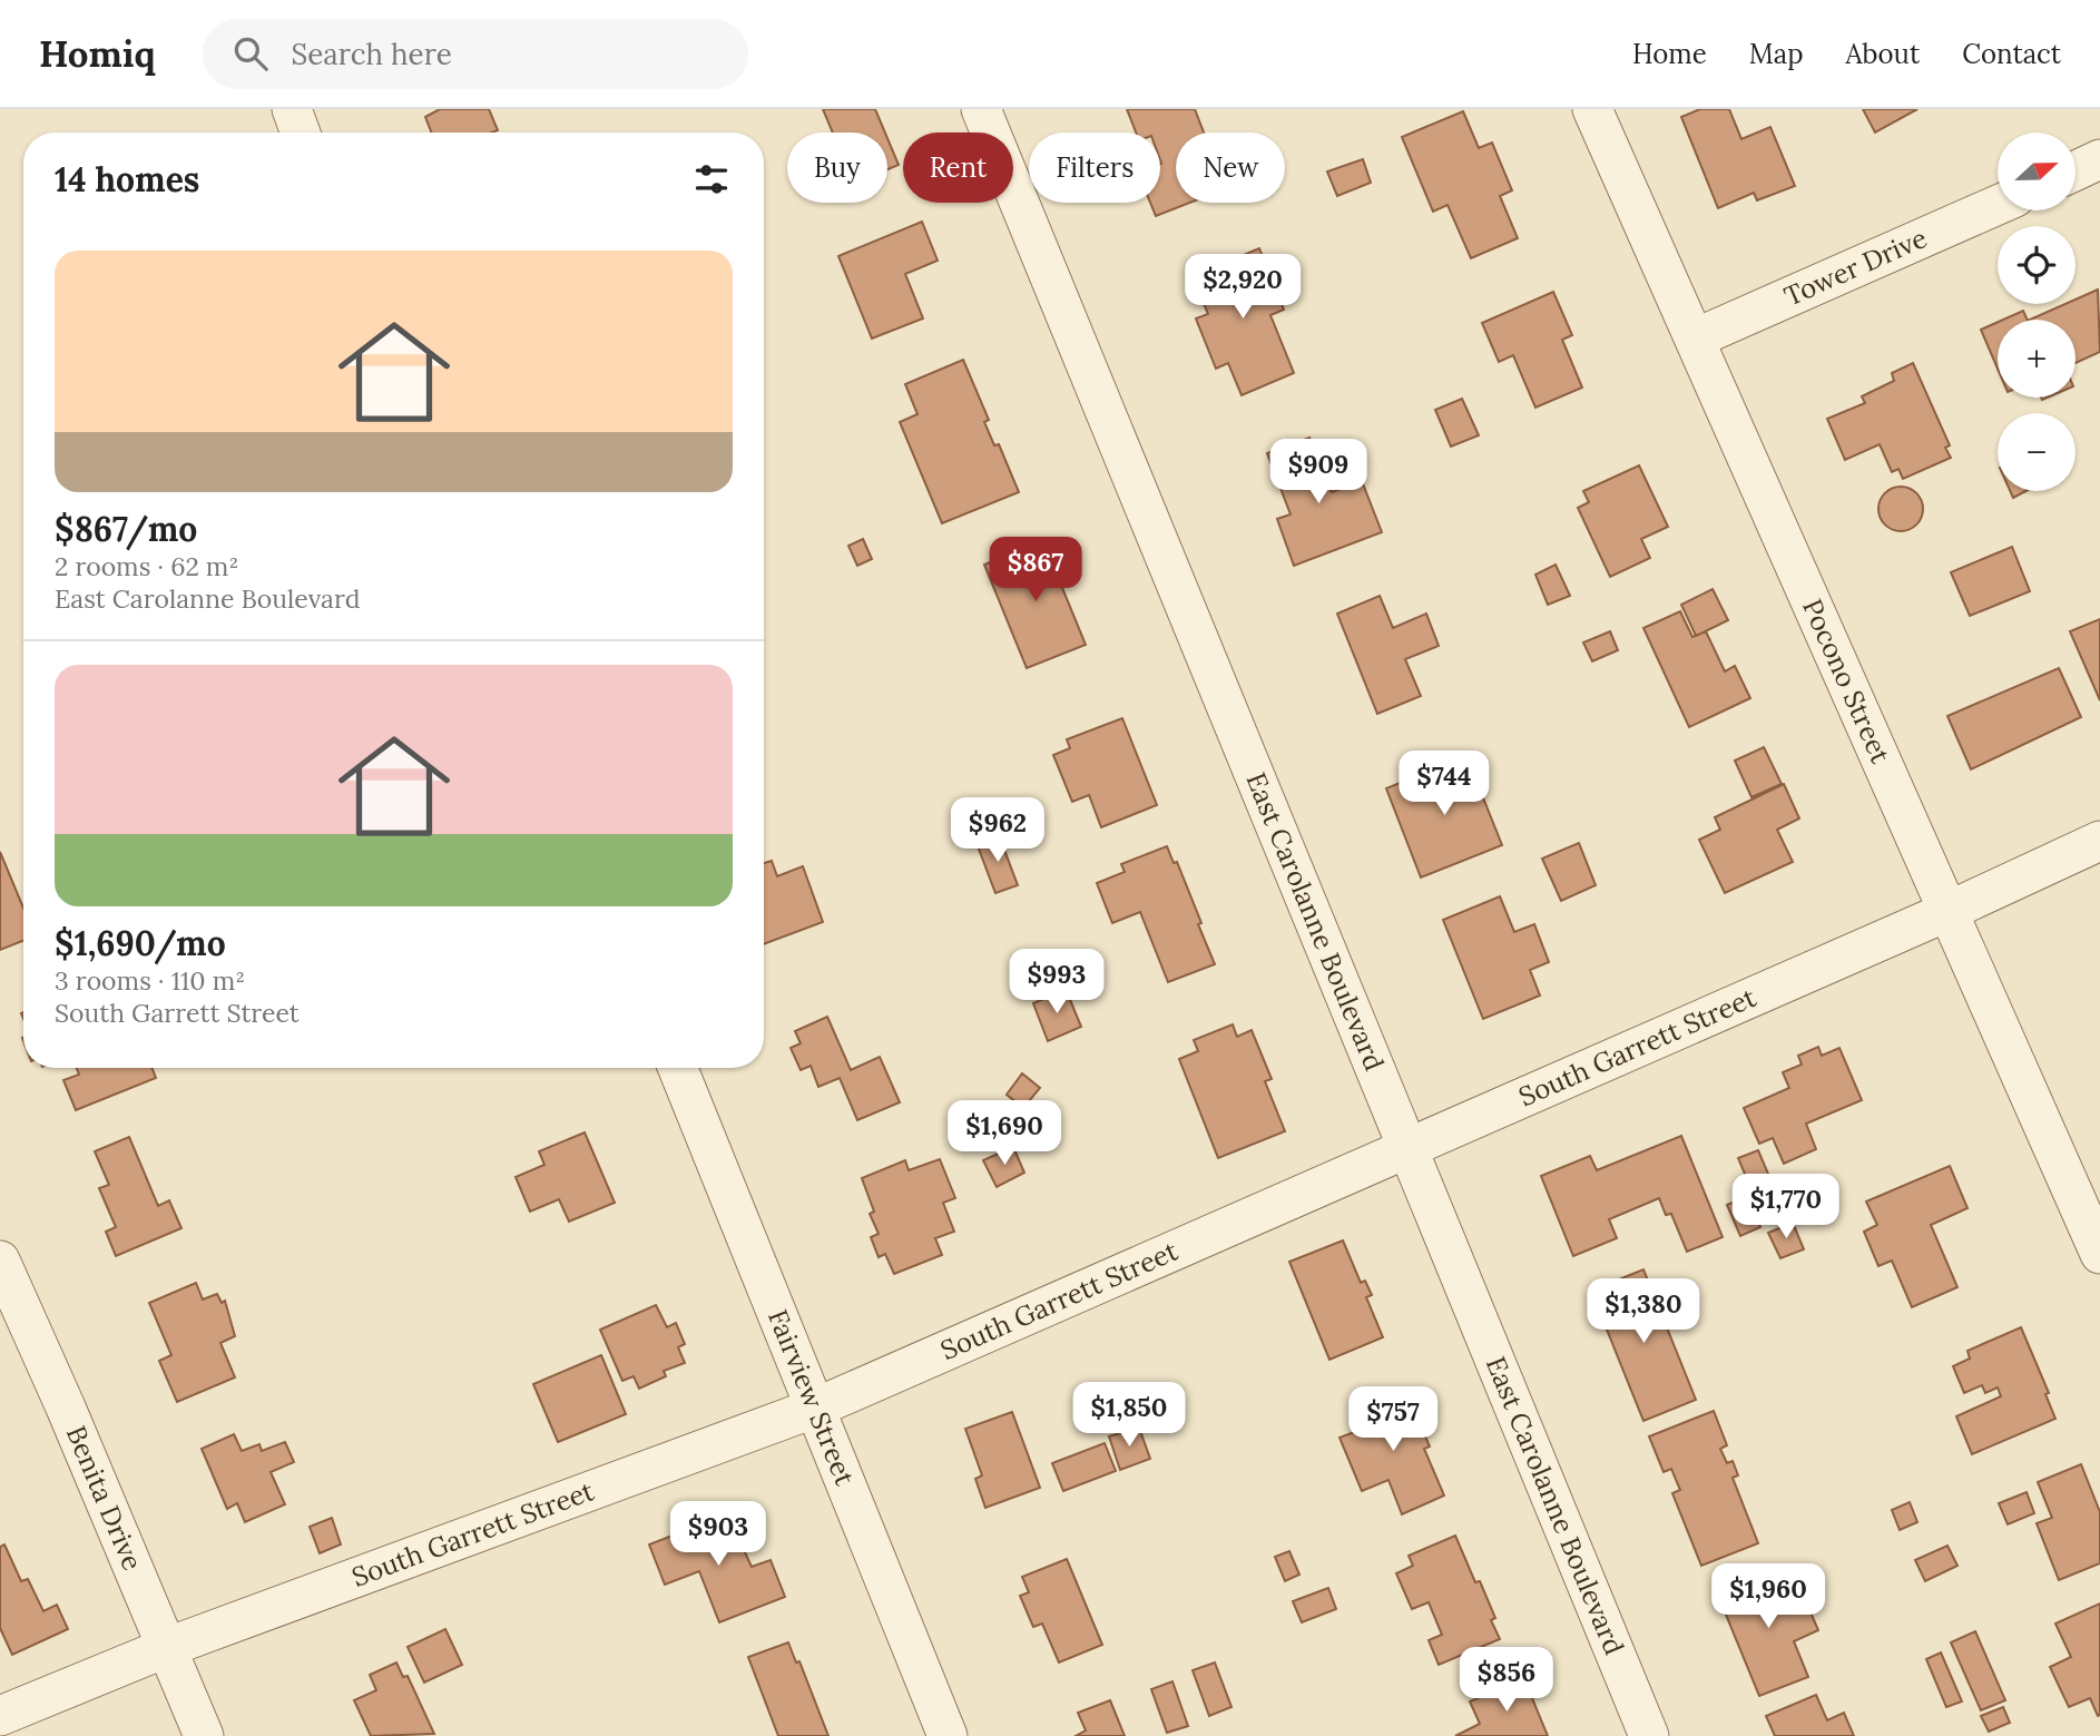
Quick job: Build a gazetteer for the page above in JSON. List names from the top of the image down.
{
  "streets": {
    "street": [
      "Tower Drive",
      "Pocono Street",
      "East Carolanne Boulevard",
      "South Garrett Street",
      "Fairview Street",
      "Benita Drive"
    ]
  },
  "crossings": [
    ["Tower Drive", "Pocono Street"],
    ["Pocono Street", "South Garrett Street"],
    ["East Carolanne Boulevard", "South Garrett Street"],
    ["South Garrett Street", "Fairview Street"],
    ["South Garrett Street", "Benita Drive"]
  ],
  "north": "right",
  "page": {
    "header": "Homiq",
    "search": "Search here",
    "nav": [
      "Home",
      "Map",
      "About",
      "Contact"
    ],
    "map_buttons": ["+", "−"],
    "chip": [
      "Buy",
      "Rent",
      "Filters",
      "New"
    ],
    "heading": "14 homes",
    "list": [
      {
        "name": "$867/mo",
        "note": "2 rooms · 62 m² · East Carolanne Boulevard"
      },
      {
        "name": "$1,690/mo",
        "note": "3 rooms · 110 m² · South Garrett Street"
      }
    ],
    "price": [
      "$2,920",
      "$909",
      "$867",
      "$744",
      "$962",
      "$993",
      "$1,690",
      "$1,770",
      "$1,380",
      "$1,850",
      "$757",
      "$903",
      "$1,960",
      "$856"
    ]
  }
}
